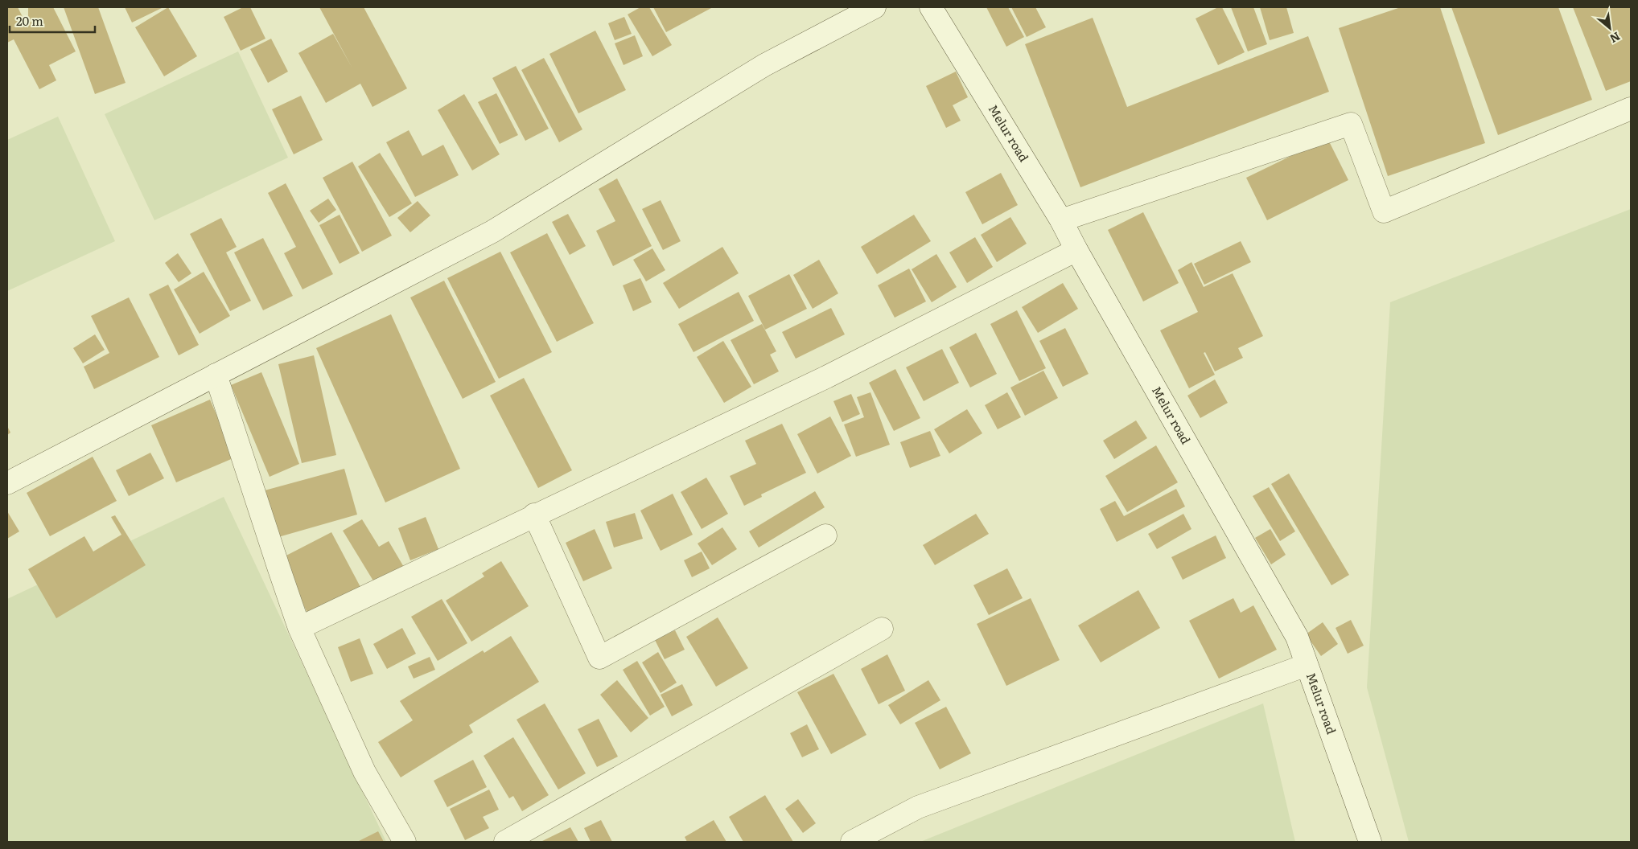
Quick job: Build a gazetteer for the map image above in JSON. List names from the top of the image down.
{
  "streets": {
    "street": ["Melur road"]
  },
  "scale_bar": "20 m",
  "north": "bottom right"
}
